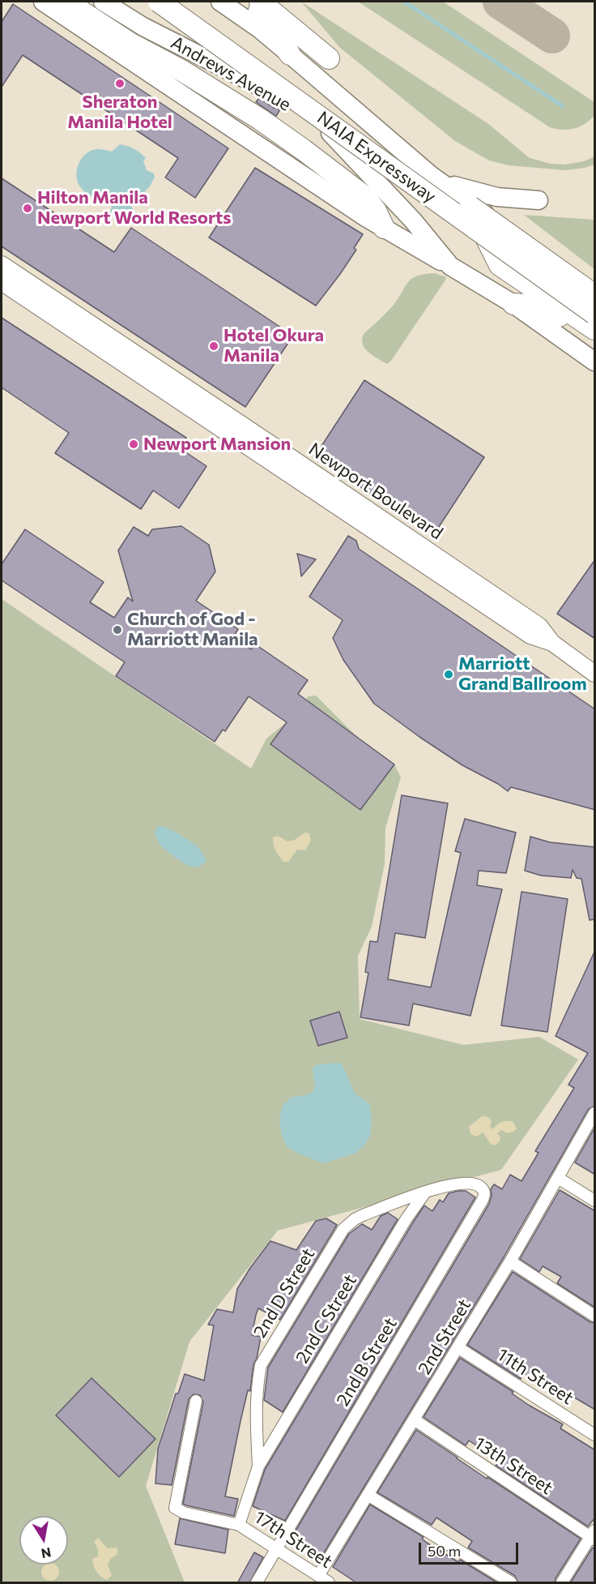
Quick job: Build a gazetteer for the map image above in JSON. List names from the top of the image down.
{
  "streets": {
    "highway": ["NAIA Expressway"],
    "main road": ["Andrews Avenue"],
    "street": [
      "Newport Boulevard",
      "2nd D Street",
      "2nd C Street",
      "2nd Street",
      "2nd B Street",
      "11th Street",
      "13th Street",
      "17th Street"
    ]
  },
  "crossings": [
    ["2nd D Street", "2nd C Street"],
    ["2nd D Street", "2nd B Street"],
    ["2nd C Street", "2nd B Street"],
    ["2nd C Street", "17th Street"],
    ["2nd Street", "11th Street"],
    ["2nd Street", "13th Street"],
    ["2nd Street", "17th Street"],
    ["2nd B Street", "17th Street"]
  ],
  "places": [
    "Sheraton Manila Hotel",
    "Hilton Manila Newport World Resorts",
    "Hotel Okura Manila",
    "Newport Mansion",
    "Church of God - Marriott Manila",
    "Marriott Grand Ballroom"
  ],
  "scale_bar": "50 m",
  "north": "bottom"
}
